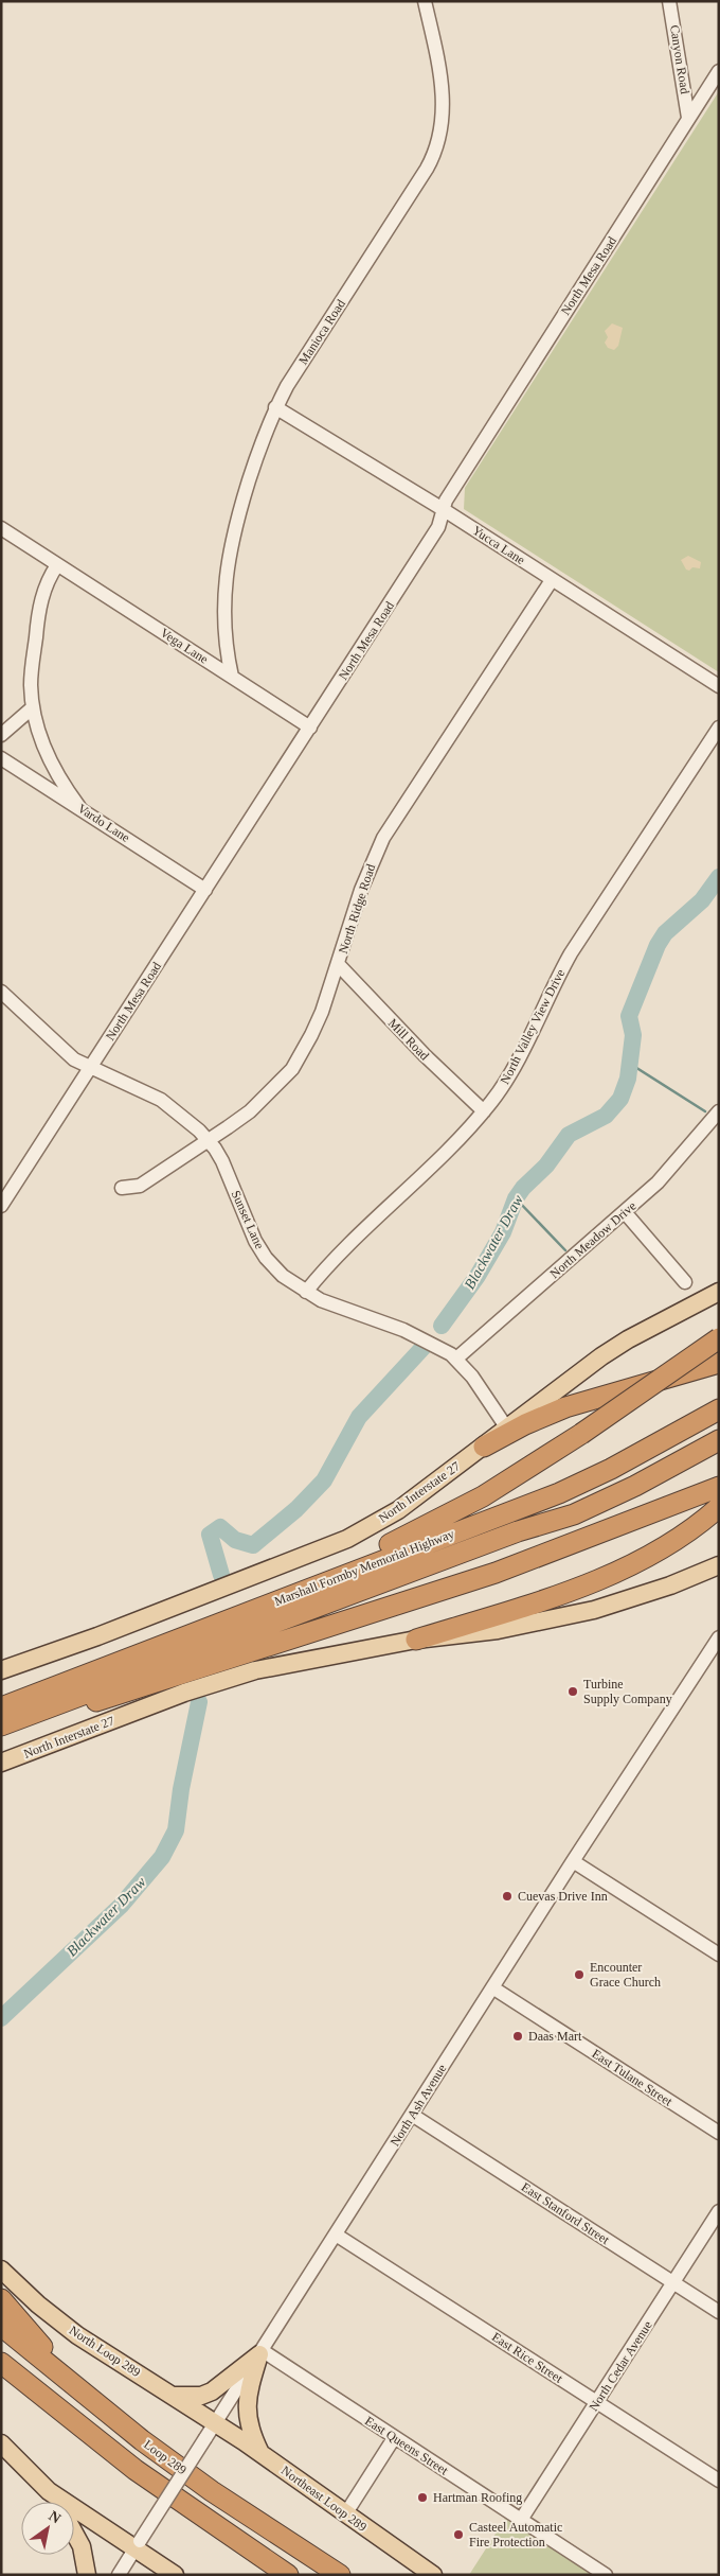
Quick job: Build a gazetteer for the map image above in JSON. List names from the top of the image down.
{
  "streets": {
    "highway": ["Marshall Formby Memorial Highway", "Loop 289"],
    "main road": ["North Interstate 27", "North Loop 289", "Northeast Loop 289"],
    "street": [
      "Canyon Road",
      "North Mesa Road",
      "Manioca Road",
      "Yucca Lane",
      "Vega Lane",
      "Vardo Lane",
      "North Ridge Road",
      "North Valley View Drive",
      "Mill Road",
      "Sunset Lane",
      "North Meadow Drive",
      "East Tulane Street",
      "North Ash Avenue",
      "East Stanford Street",
      "East Rice Street",
      "North Cedar Avenue",
      "East Queens Street"
    ]
  },
  "crossings": [
    ["Canyon Road", "North Mesa Road"],
    ["North Mesa Road", "Yucca Lane"],
    ["North Mesa Road", "Vega Lane"],
    ["North Mesa Road", "Vardo Lane"],
    ["North Mesa Road", "Sunset Lane"],
    ["Manioca Road", "Yucca Lane"],
    ["Manioca Road", "Vega Lane"],
    ["Yucca Lane", "North Ridge Road"],
    ["North Ridge Road", "Mill Road"],
    ["North Ridge Road", "Sunset Lane"],
    ["North Valley View Drive", "Mill Road"],
    ["North Valley View Drive", "Sunset Lane"],
    ["Sunset Lane", "North Meadow Drive"],
    ["Sunset Lane", "North Interstate 27"],
    ["East Tulane Street", "North Ash Avenue"],
    ["North Ash Avenue", "East Stanford Street"],
    ["North Ash Avenue", "North Loop 289"],
    ["North Ash Avenue", "East Rice Street"],
    ["North Ash Avenue", "East Queens Street"],
    ["North Ash Avenue", "Northeast Loop 289"],
    ["East Stanford Street", "North Cedar Avenue"],
    ["North Loop 289", "Northeast Loop 289"],
    ["East Rice Street", "North Cedar Avenue"],
    ["North Cedar Avenue", "East Queens Street"]
  ],
  "water": ["Blackwater Draw"],
  "places": [
    "Turbine Supply Company",
    "Cuevas Drive Inn",
    "Encounter Grace Church",
    "Daas Mart",
    "Hartman Roofing",
    "Casteel Automatic Fire Protection"
  ],
  "north": "top right"
}
